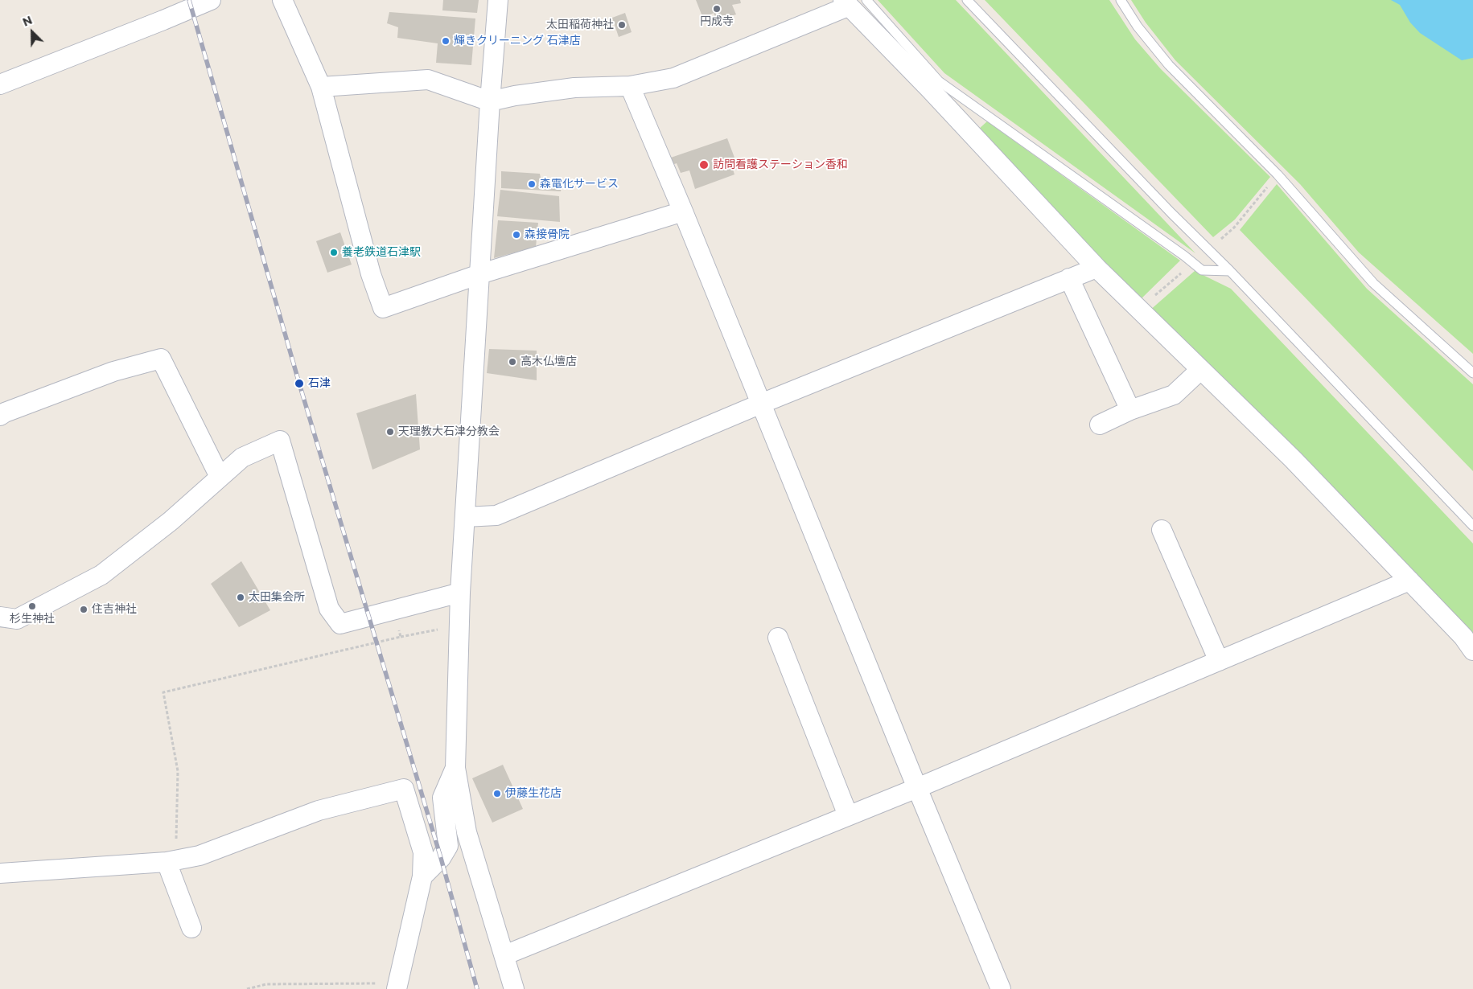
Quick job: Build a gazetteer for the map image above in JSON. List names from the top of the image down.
{
  "places": [
    "円成寺",
    "太田稲荷神社",
    "輝きクリーニング 石津店",
    "訪問看護ステーション香和",
    "森電化サービス",
    "森接骨院",
    "養老鉄道石津駅",
    "高木仏壇店",
    "石津",
    "天理教大石津分教会",
    "太田集会所",
    "杉生神社",
    "住吉神社",
    "伊藤生花店"
  ],
  "north": "top left"
}
